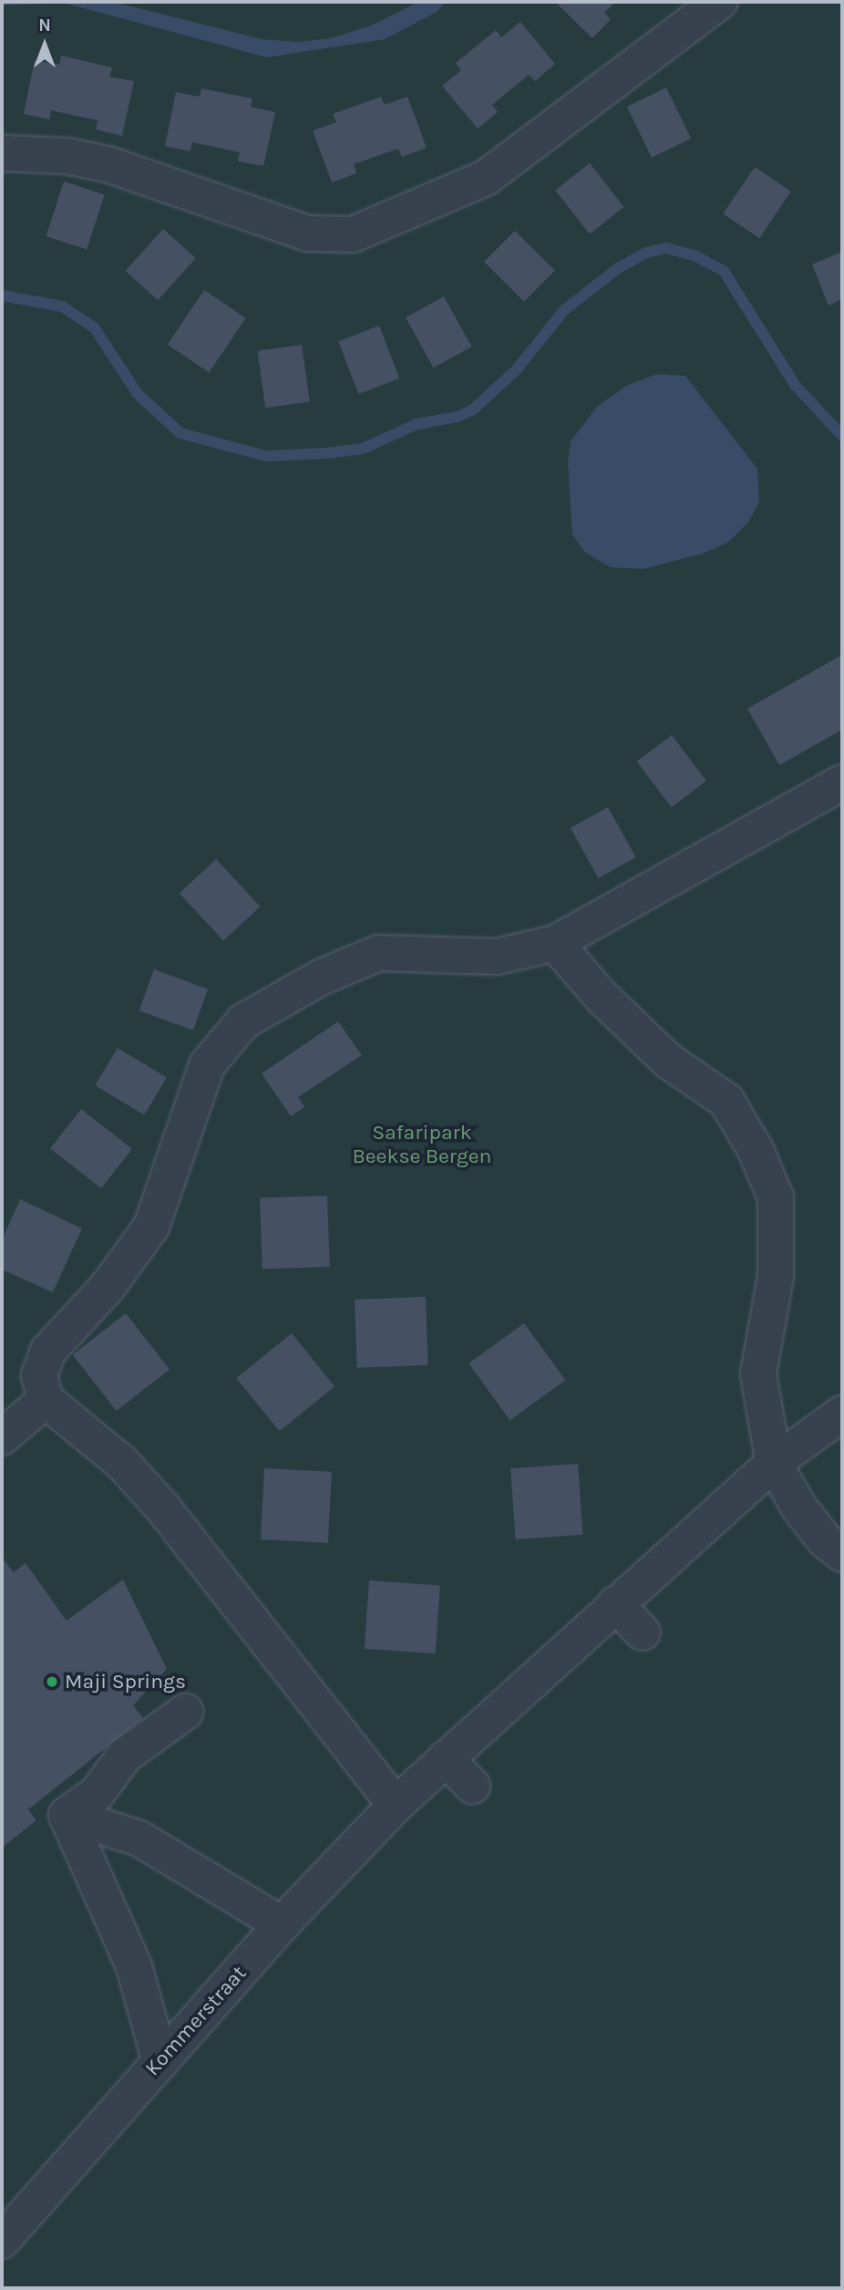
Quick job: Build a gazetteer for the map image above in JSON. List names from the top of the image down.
{
  "streets": {
    "street": ["Kommerstraat"]
  },
  "parks": ["Safaripark Beekse Bergen"],
  "places": ["Maji Springs"],
  "north": "top"
}
